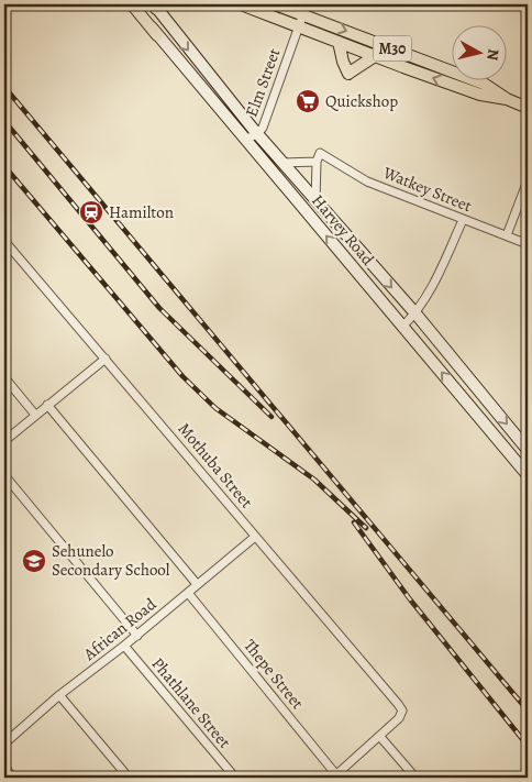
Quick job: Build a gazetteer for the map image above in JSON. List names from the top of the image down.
{
  "streets": {
    "main road": ["M30", "Harvey Road"],
    "street": [
      "Elm Street",
      "Watkey Street",
      "Mothuba Street",
      "African Road",
      "Thepe Street",
      "Phathlane Street"
    ]
  },
  "crossings": [
    ["M30", "Elm Street"],
    ["Elm Street", "Harvey Road"],
    ["Mothuba Street", "African Road"],
    ["African Road", "Thepe Street"],
    ["African Road", "Phathlane Street"]
  ],
  "places": {
    "supermarket": ["Quickshop"],
    "station": ["Hamilton"],
    "school or university": ["Sehunelo Secondary School"]
  },
  "north": "right"
}
